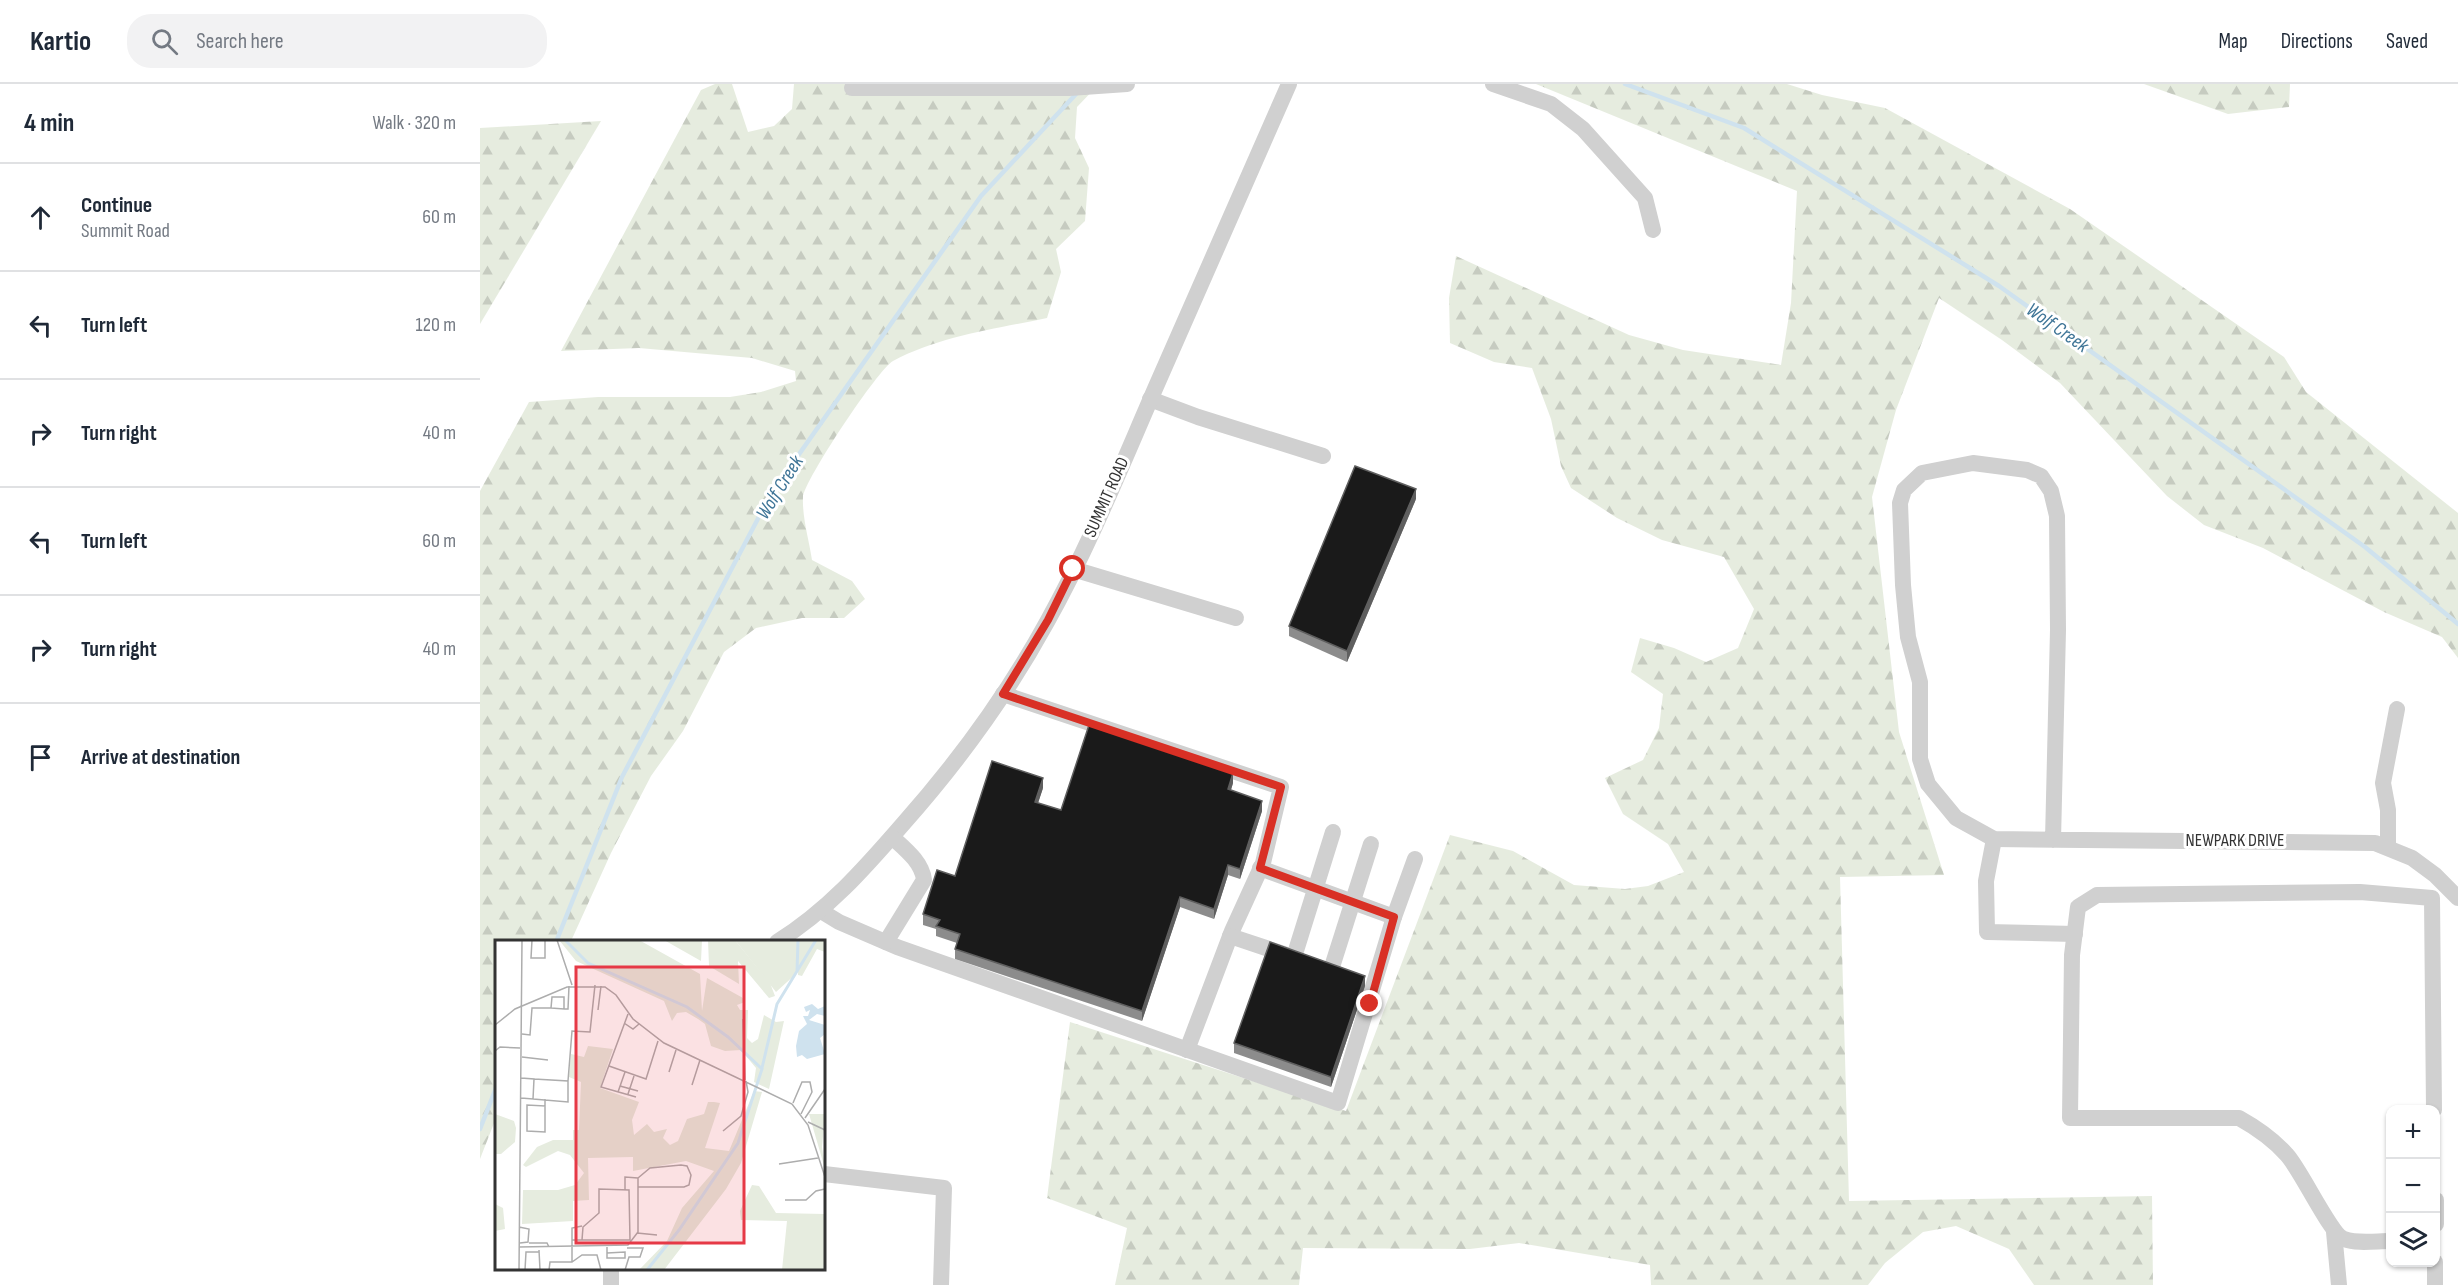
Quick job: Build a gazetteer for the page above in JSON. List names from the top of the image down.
{
  "streets": {
    "street": ["SUMMIT ROAD", "NEWPARK DRIVE"]
  },
  "water": ["Wolf Creek"],
  "page": {
    "header": "Kartio",
    "search": "Search here",
    "nav": ["Map", "Directions", "Saved"],
    "heading": ["4 min", "Walk · 320 m"],
    "list": [
      ["Continue", "Summit Road", "60 m"],
      ["Turn left", "120 m"],
      ["Turn right", "40 m"],
      ["Turn left", "60 m"],
      ["Turn right", "40 m"],
      "Arrive at destination"
    ],
    "map_buttons": ["+", "−"]
  }
}
